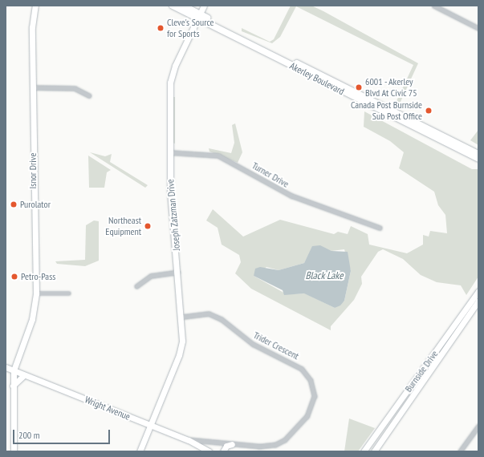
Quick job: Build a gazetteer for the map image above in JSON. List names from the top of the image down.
{
  "streets": {
    "main road": ["Akerley Boulevard"],
    "street": [
      "Isnor Drive",
      "Turner Drive",
      "Joseph Zatzman Drive",
      "Trider Crescent",
      "Burnside Drive",
      "Wright Avenue"
    ]
  },
  "crossings": [
    ["Akerley Boulevard", "Joseph Zatzman Drive"],
    ["Isnor Drive", "Wright Avenue"],
    ["Turner Drive", "Joseph Zatzman Drive"],
    ["Joseph Zatzman Drive", "Trider Crescent"],
    ["Joseph Zatzman Drive", "Wright Avenue"],
    ["Trider Crescent", "Wright Avenue"]
  ],
  "water": ["Black Lake"],
  "places": [
    "Cleve's Source for Sports",
    "6001 - Akerley Blvd At Civic 75",
    "Canada Post Burnside Sub Post Office",
    "Purolator",
    "Northeast Equipment",
    "Petro-Pass"
  ],
  "scale_bar": "200 m"
}
